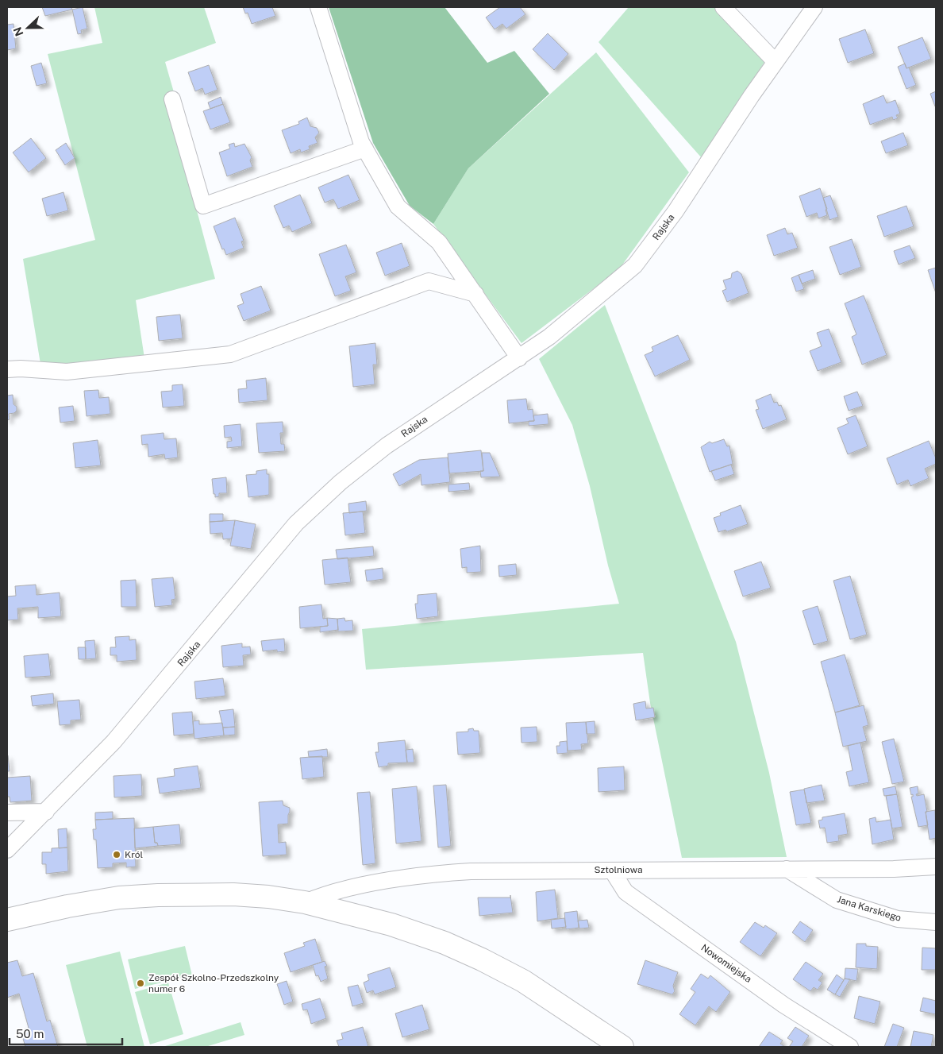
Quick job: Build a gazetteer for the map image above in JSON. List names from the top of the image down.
{
  "streets": {
    "street": [
      "Rajska",
      "Sztolniowa",
      "Jana Karskiego",
      "Nowomiejska"
    ]
  },
  "crossings": [
    ["Sztolniowa", "Jana Karskiego"],
    ["Sztolniowa", "Nowomiejska"]
  ],
  "places": ["Król", "Zespół Szkolno-Przedszkolny numer 6"],
  "scale_bar": "50 m",
  "north": "left"
}
